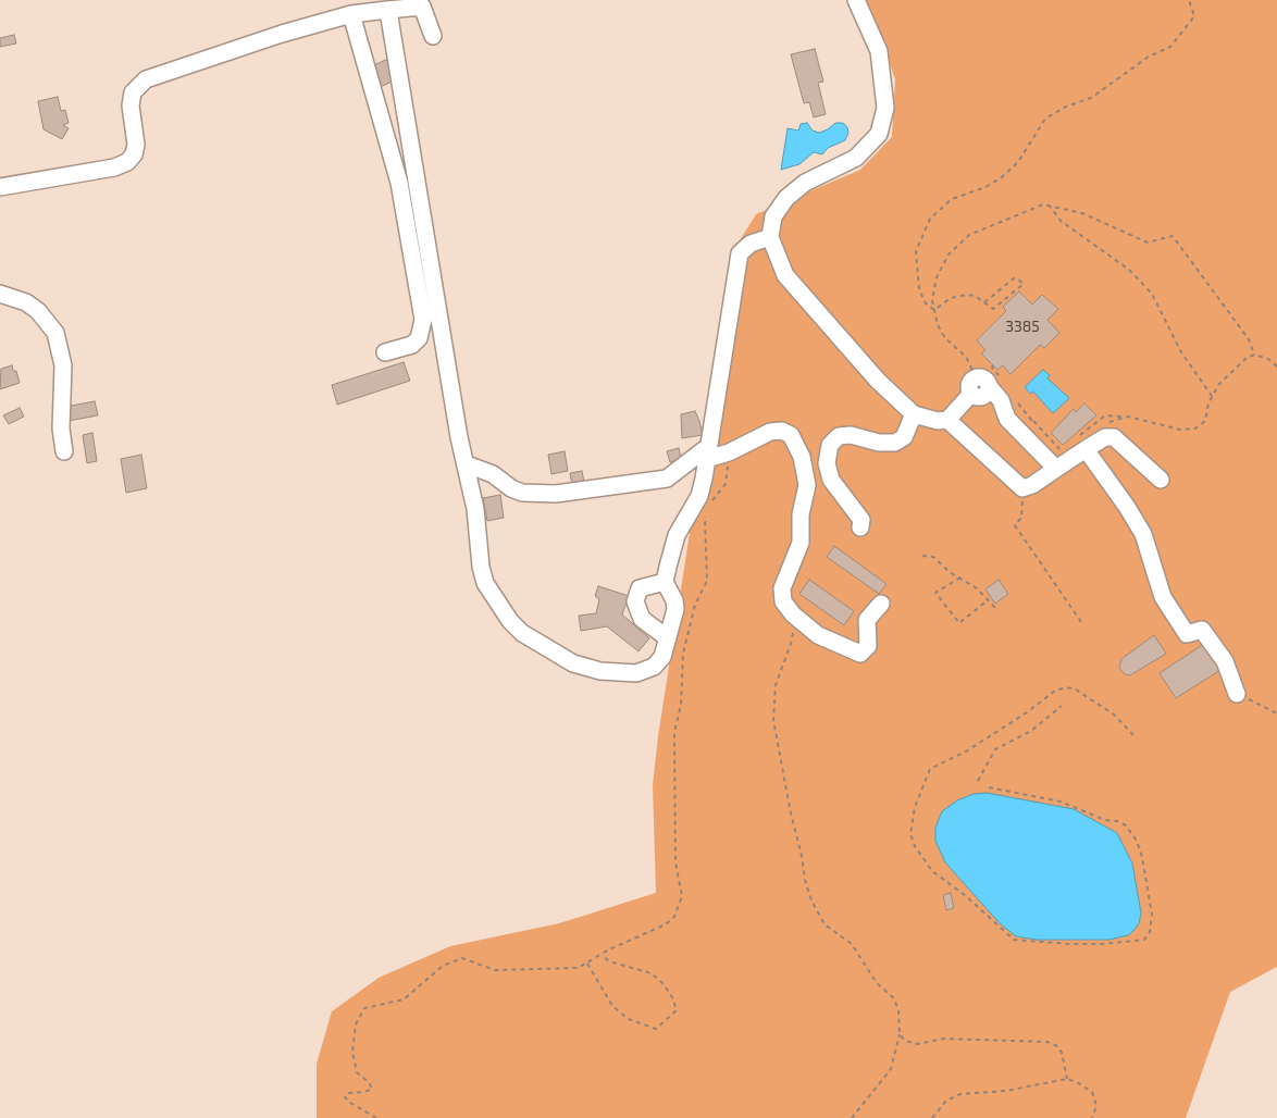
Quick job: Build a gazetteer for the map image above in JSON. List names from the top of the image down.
{
  "house_numbers": ["3385"]
}
